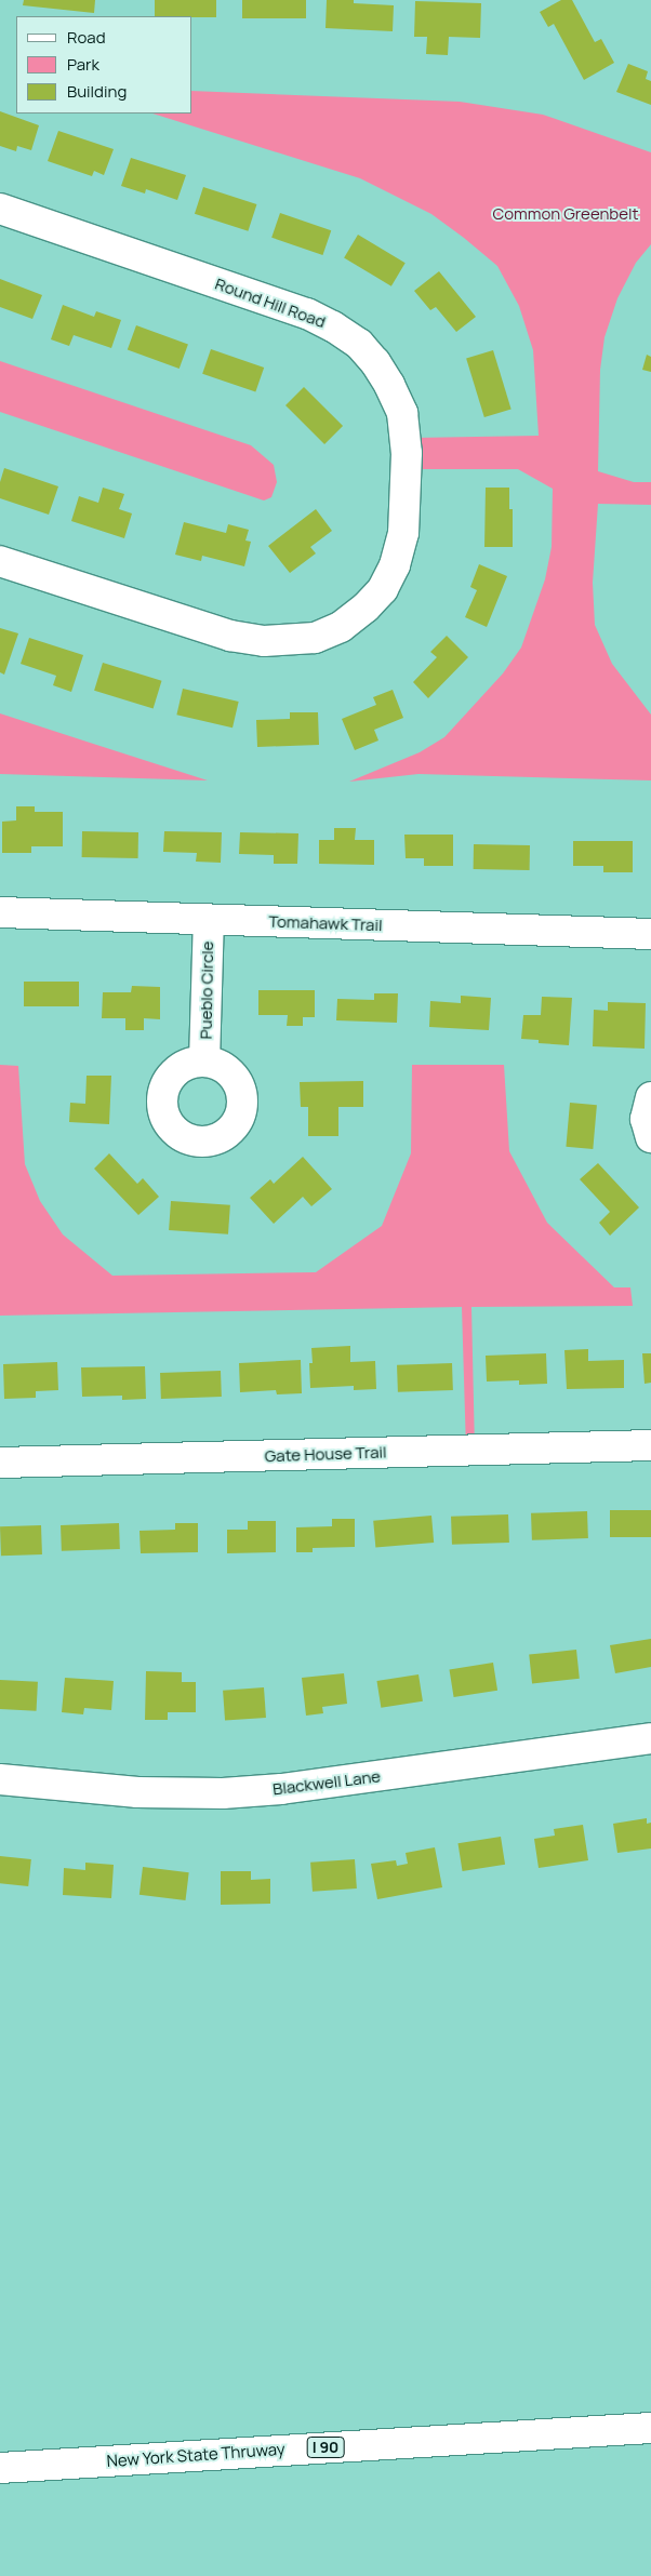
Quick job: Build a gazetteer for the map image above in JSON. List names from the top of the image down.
{
  "streets": {
    "main road": [
      "Round Hill Road",
      "Tomahawk Trail",
      "Pueblo Circle",
      "Gate House Trail",
      "Blackwell Lane",
      "I 90",
      "New York State Thruway"
    ]
  },
  "crossings": [
    ["Tomahawk Trail", "Pueblo Circle"]
  ],
  "parks": ["Common Greenbelt"],
  "legend": ["Road", "Park", "Building"]
}
